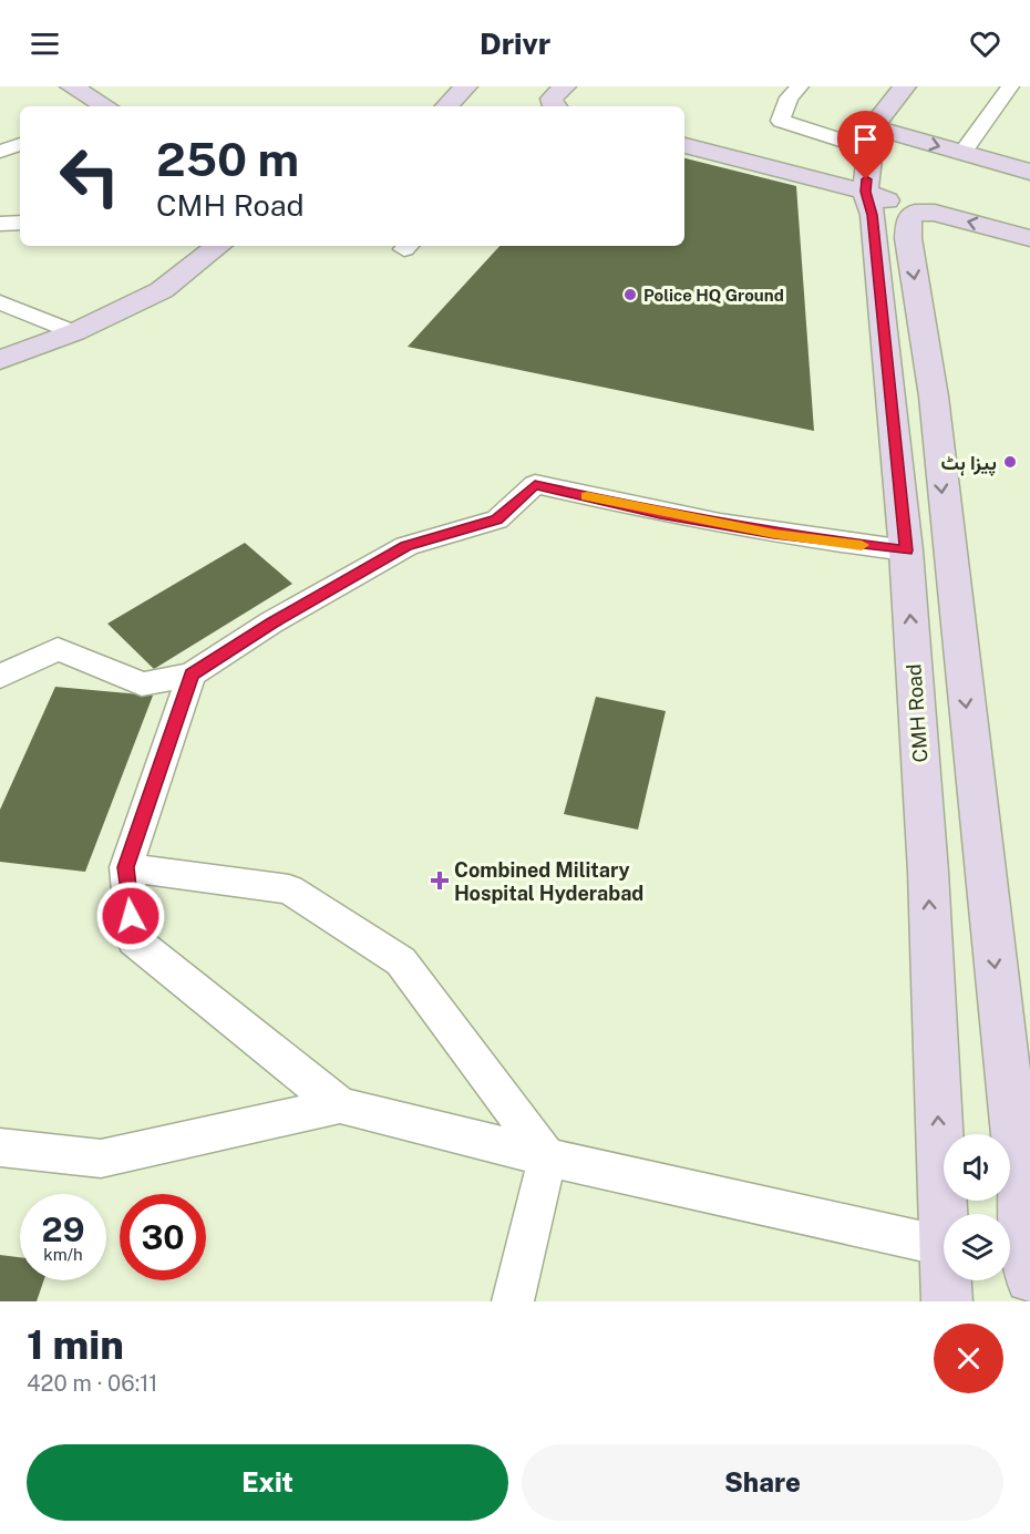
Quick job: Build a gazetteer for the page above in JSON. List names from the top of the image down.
{
  "streets": {
    "main road": ["CMH Road"]
  },
  "places": {
    "other": ["Police HQ Ground", "پیزا ہٹ"],
    "health": ["Combined Military Hospital Hyderabad"]
  },
  "page": {
    "header": "Drivr",
    "turn": ["250 m", "CMH Road"],
    "speed": "29 km/h",
    "limit": "30",
    "heading": ["1 min", "420 m · 06:11"],
    "buttons": ["Exit", "Share"]
  }
}
